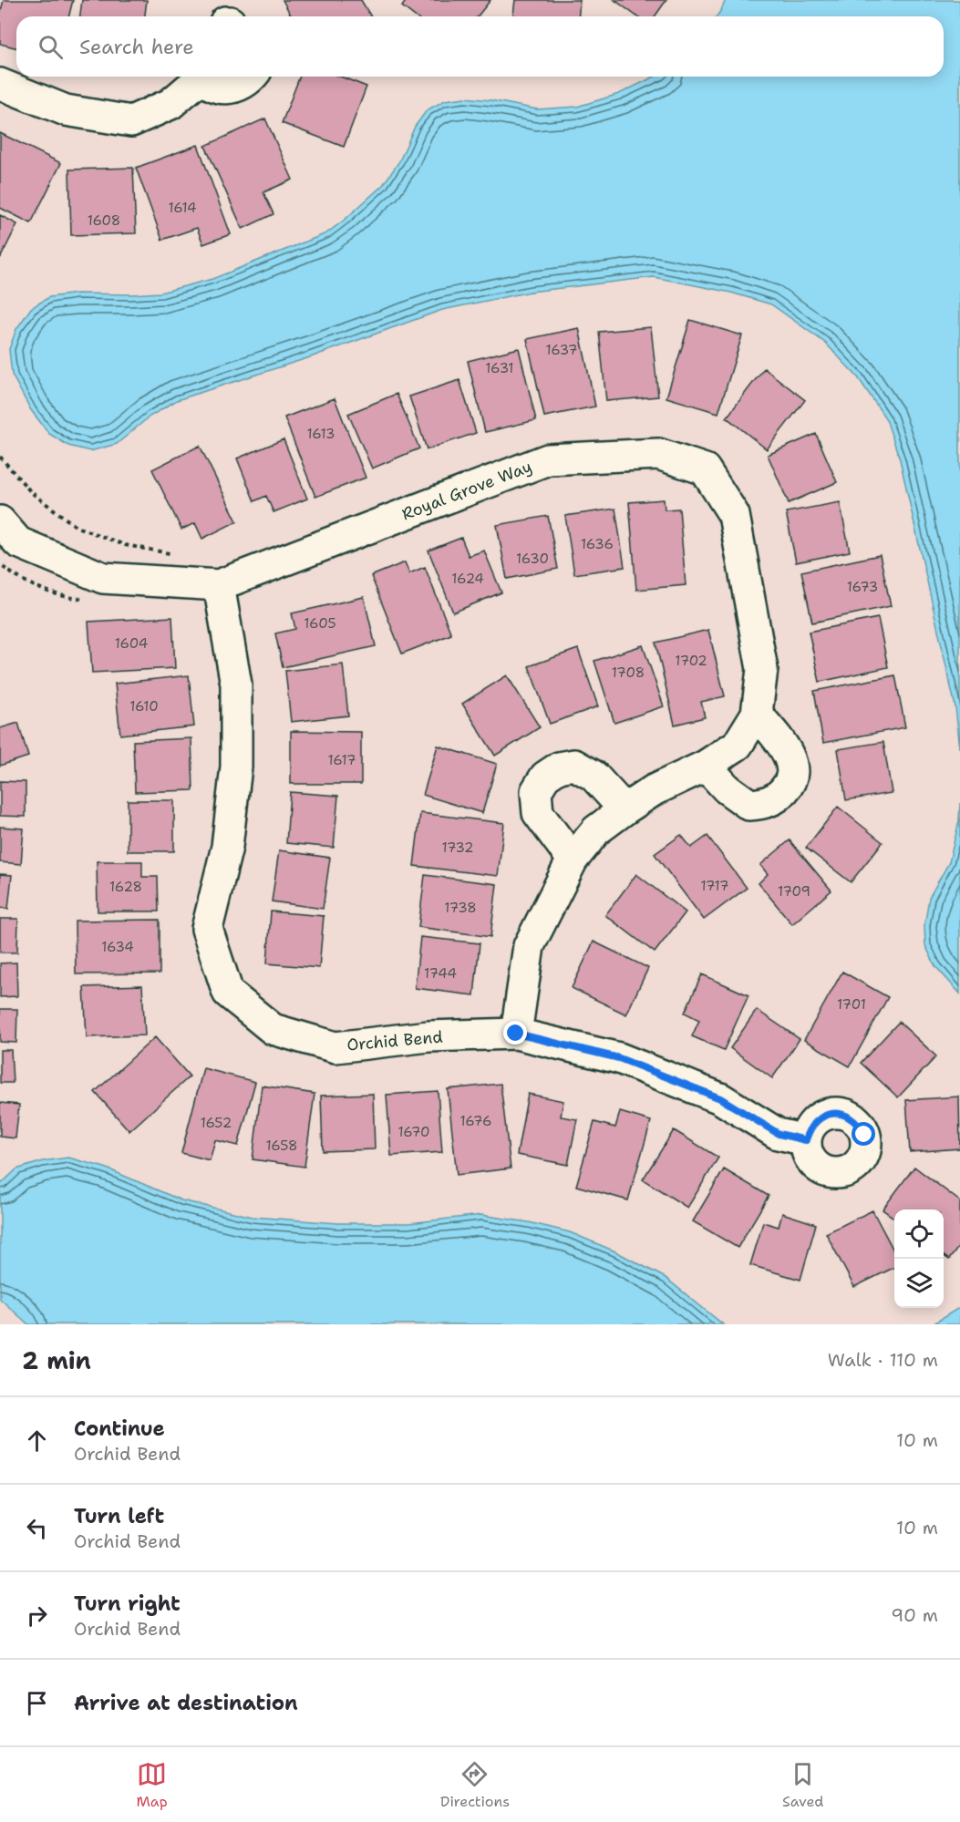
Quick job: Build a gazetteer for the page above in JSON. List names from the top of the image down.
{
  "streets": {
    "street": ["Royal Grove Way", "Orchid Bend"]
  },
  "crossings": [
    ["Royal Grove Way", "Orchid Bend"]
  ],
  "house_numbers": [
    "1614",
    "1608",
    "1637",
    "1631",
    "1613",
    "1636",
    "1630",
    "1624",
    "1673",
    "1605",
    "1604",
    "1702",
    "1708",
    "1610",
    "1617",
    "1732",
    "1717",
    "1628",
    "1709",
    "1738",
    "1634",
    "1744",
    "1701",
    "1676",
    "1652",
    "1670",
    "1658"
  ],
  "page": {
    "search": "Search here",
    "heading": ["2 min", "Walk · 110 m"],
    "list": [
      ["Continue", "Orchid Bend", "10 m"],
      ["Turn left", "Orchid Bend", "10 m"],
      ["Turn right", "Orchid Bend", "90 m"],
      "Arrive at destination"
    ],
    "nav": ["Map", "Directions", "Saved"]
  }
}
